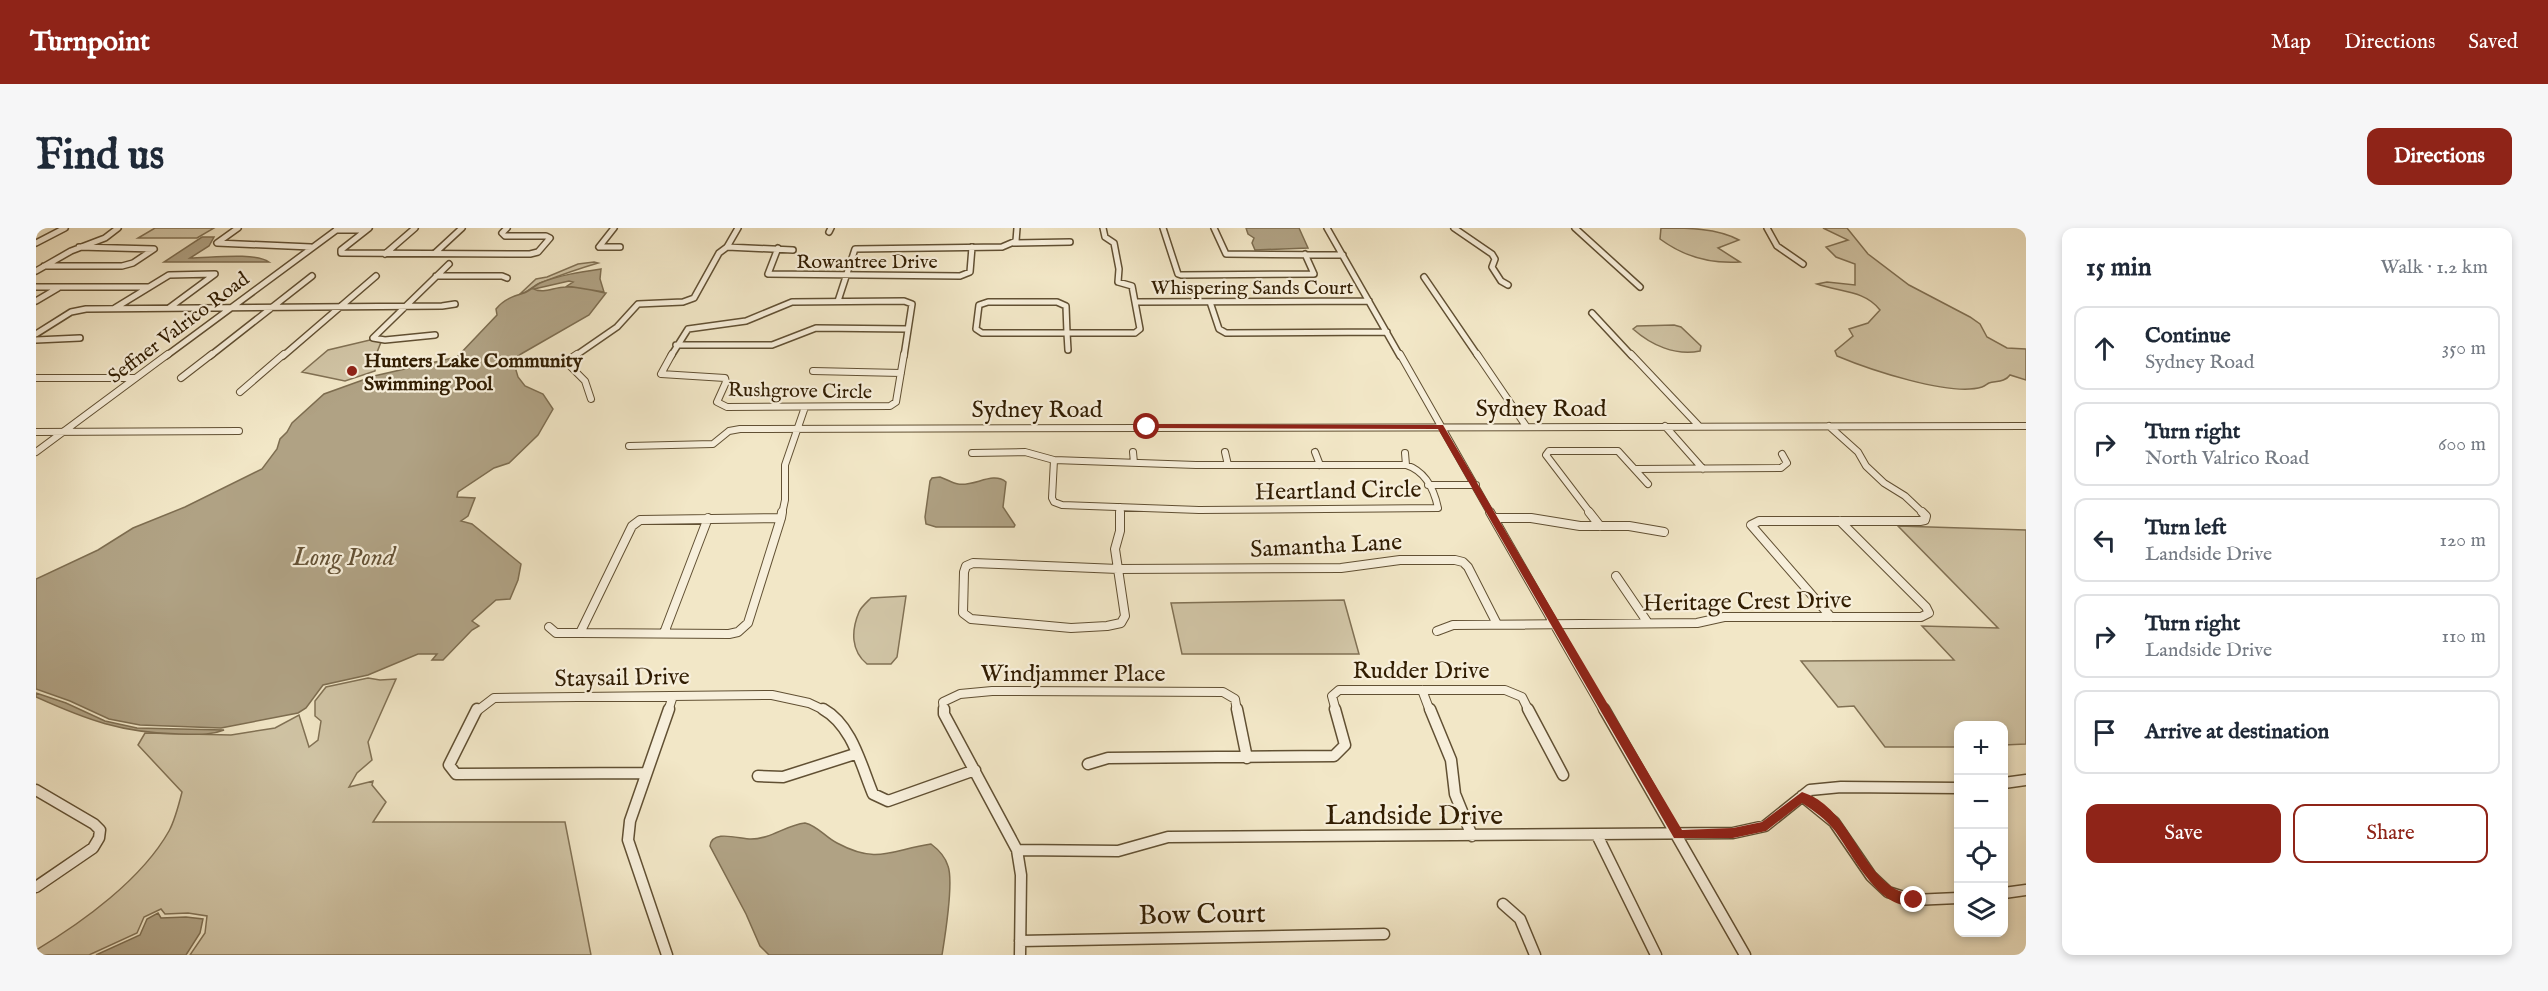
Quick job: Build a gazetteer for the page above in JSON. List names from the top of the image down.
{
  "streets": {
    "street": [
      "Rowantree Drive",
      "Whispering Sands Court",
      "Seffner Valrico Road",
      "Rushgrove Circle",
      "Sydney Road",
      "Heartland Circle",
      "Samantha Lane",
      "Heritage Crest Drive",
      "Rudder Drive",
      "Windjammer Place",
      "Staysail Drive",
      "Landside Drive",
      "Bow Court"
    ]
  },
  "crossings": [
    ["Heartland Circle", "Samantha Lane"],
    ["Samantha Lane", "Heritage Crest Drive"],
    ["Rudder Drive", "Windjammer Place"],
    ["Windjammer Place", "Staysail Drive"],
    ["Windjammer Place", "Landside Drive"],
    ["Windjammer Place", "Bow Court"]
  ],
  "water": ["Long Pond"],
  "places": ["Hunters Lake Community Swimming Pool"],
  "page": {
    "header": "Turnpoint",
    "nav": ["Map", "Directions", "Saved"],
    "buttons": [
      "Directions",
      ["Save", "Share"]
    ],
    "title": "Find us",
    "heading": ["15 min", "Walk · 1.2 km"],
    "list": [
      ["Continue", "Sydney Road", "350 m"],
      ["Turn right", "North Valrico Road", "600 m"],
      ["Turn left", "Landside Drive", "120 m"],
      ["Turn right", "Landside Drive", "110 m"],
      "Arrive at destination"
    ],
    "map_buttons": ["+", "−"]
  }
}
